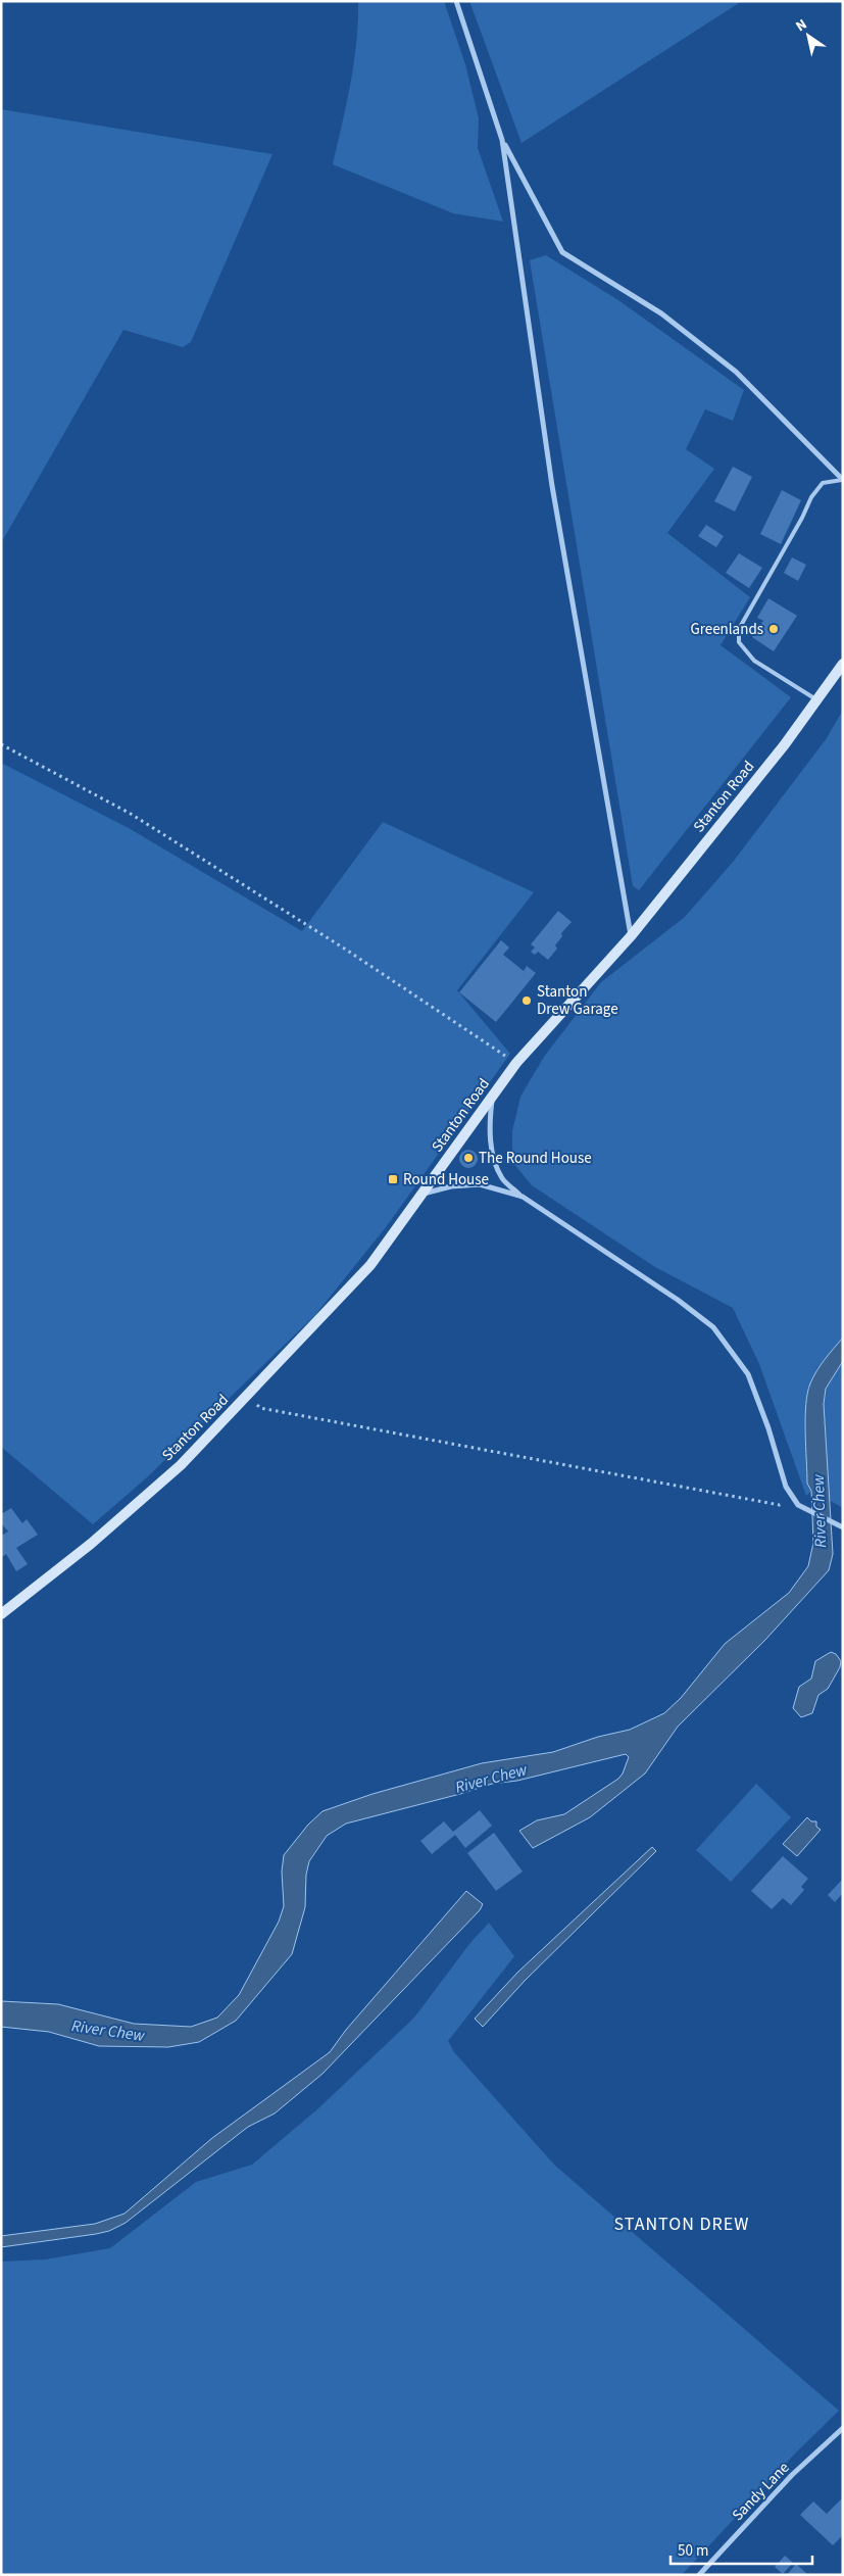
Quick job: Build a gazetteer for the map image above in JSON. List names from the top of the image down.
{
  "streets": {
    "main road": ["Stanton Road"],
    "street": ["Sandy Lane"]
  },
  "districts": ["STANTON DREW"],
  "water": ["River Chew"],
  "places": {
    "other": ["Greenlands", "Stanton Drew Garage", "The Round House"],
    "transit": ["Round House"]
  },
  "scale_bar": "50 m",
  "north": "top left"
}
